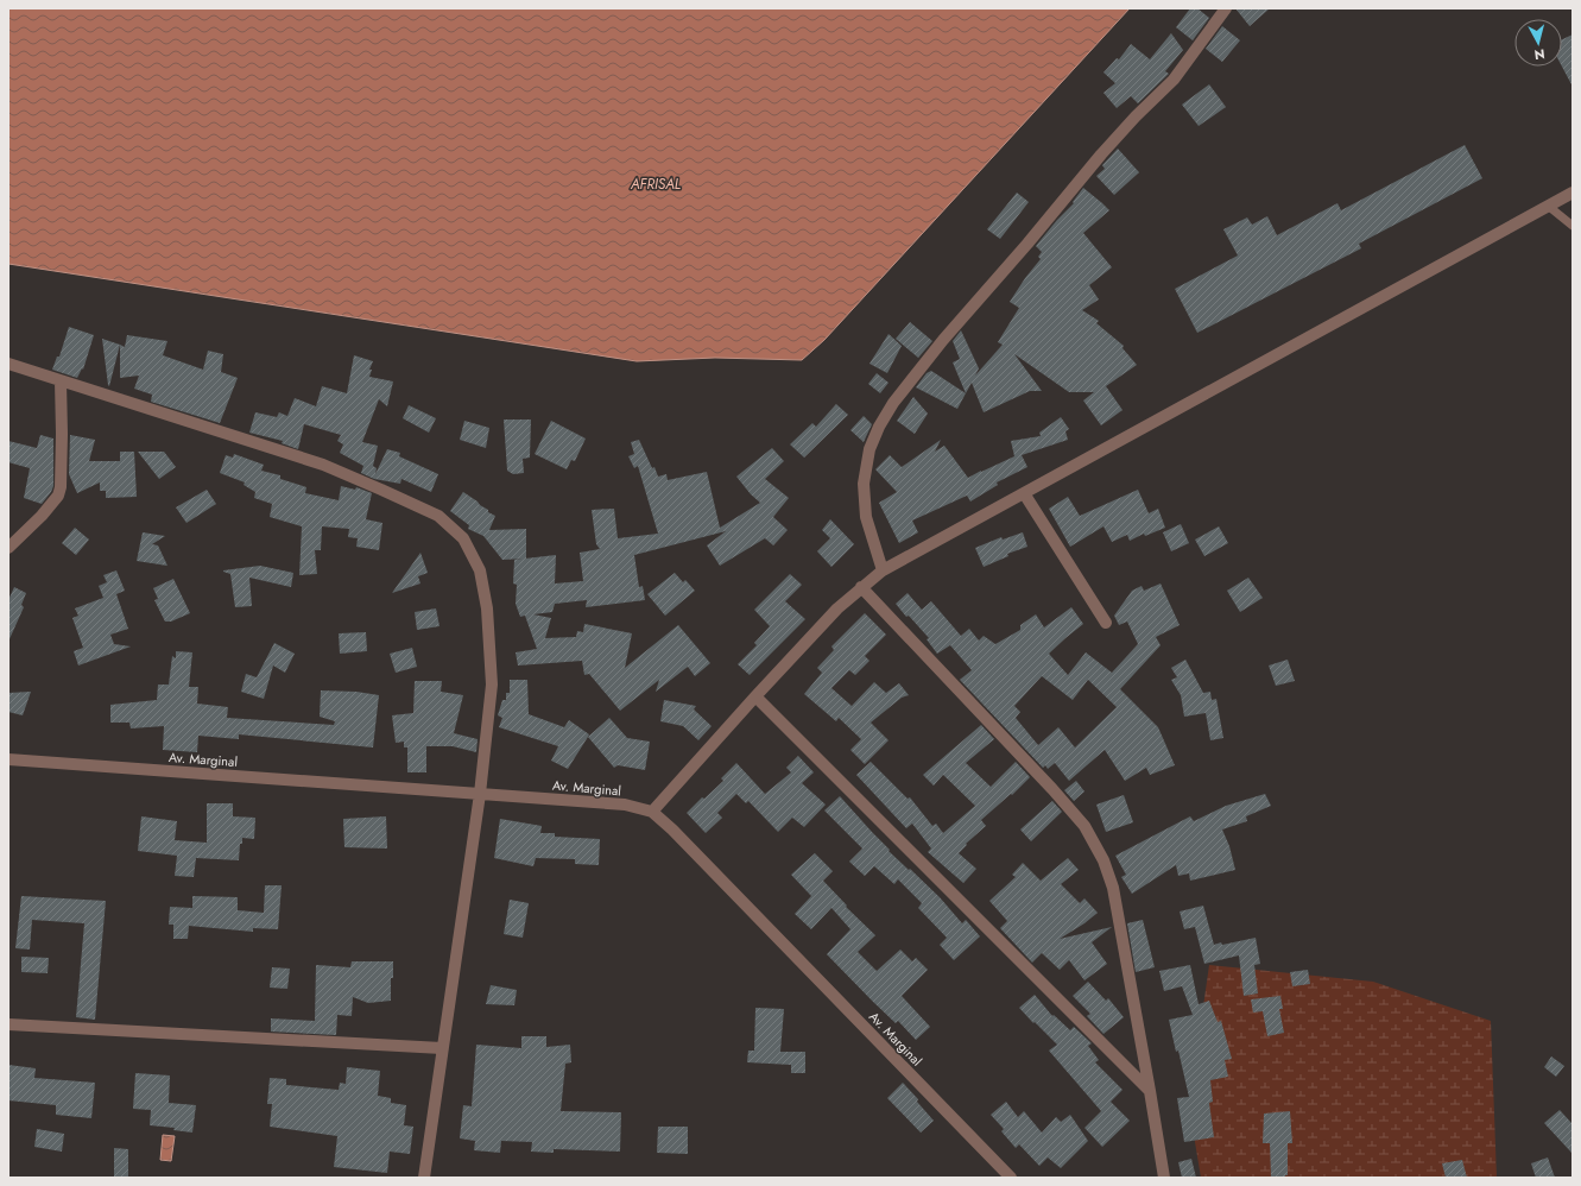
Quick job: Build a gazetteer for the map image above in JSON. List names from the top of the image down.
{
  "streets": {
    "street": ["Av. Marginal"]
  },
  "water": ["AFRISAL"],
  "north": "bottom"
}
